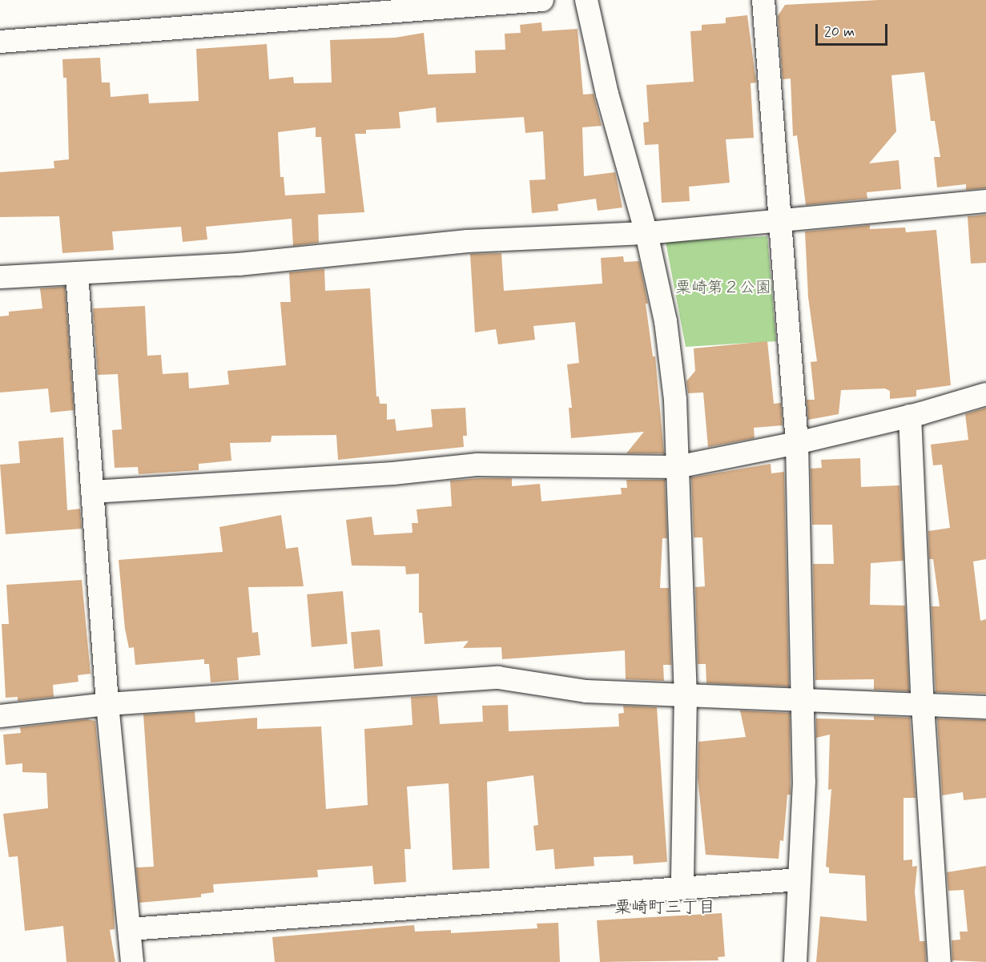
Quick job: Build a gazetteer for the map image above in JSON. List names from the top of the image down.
{
  "districts": ["粟崎町三丁目"],
  "parks": ["粟崎第２公園"],
  "scale_bar": "20 m"
}
